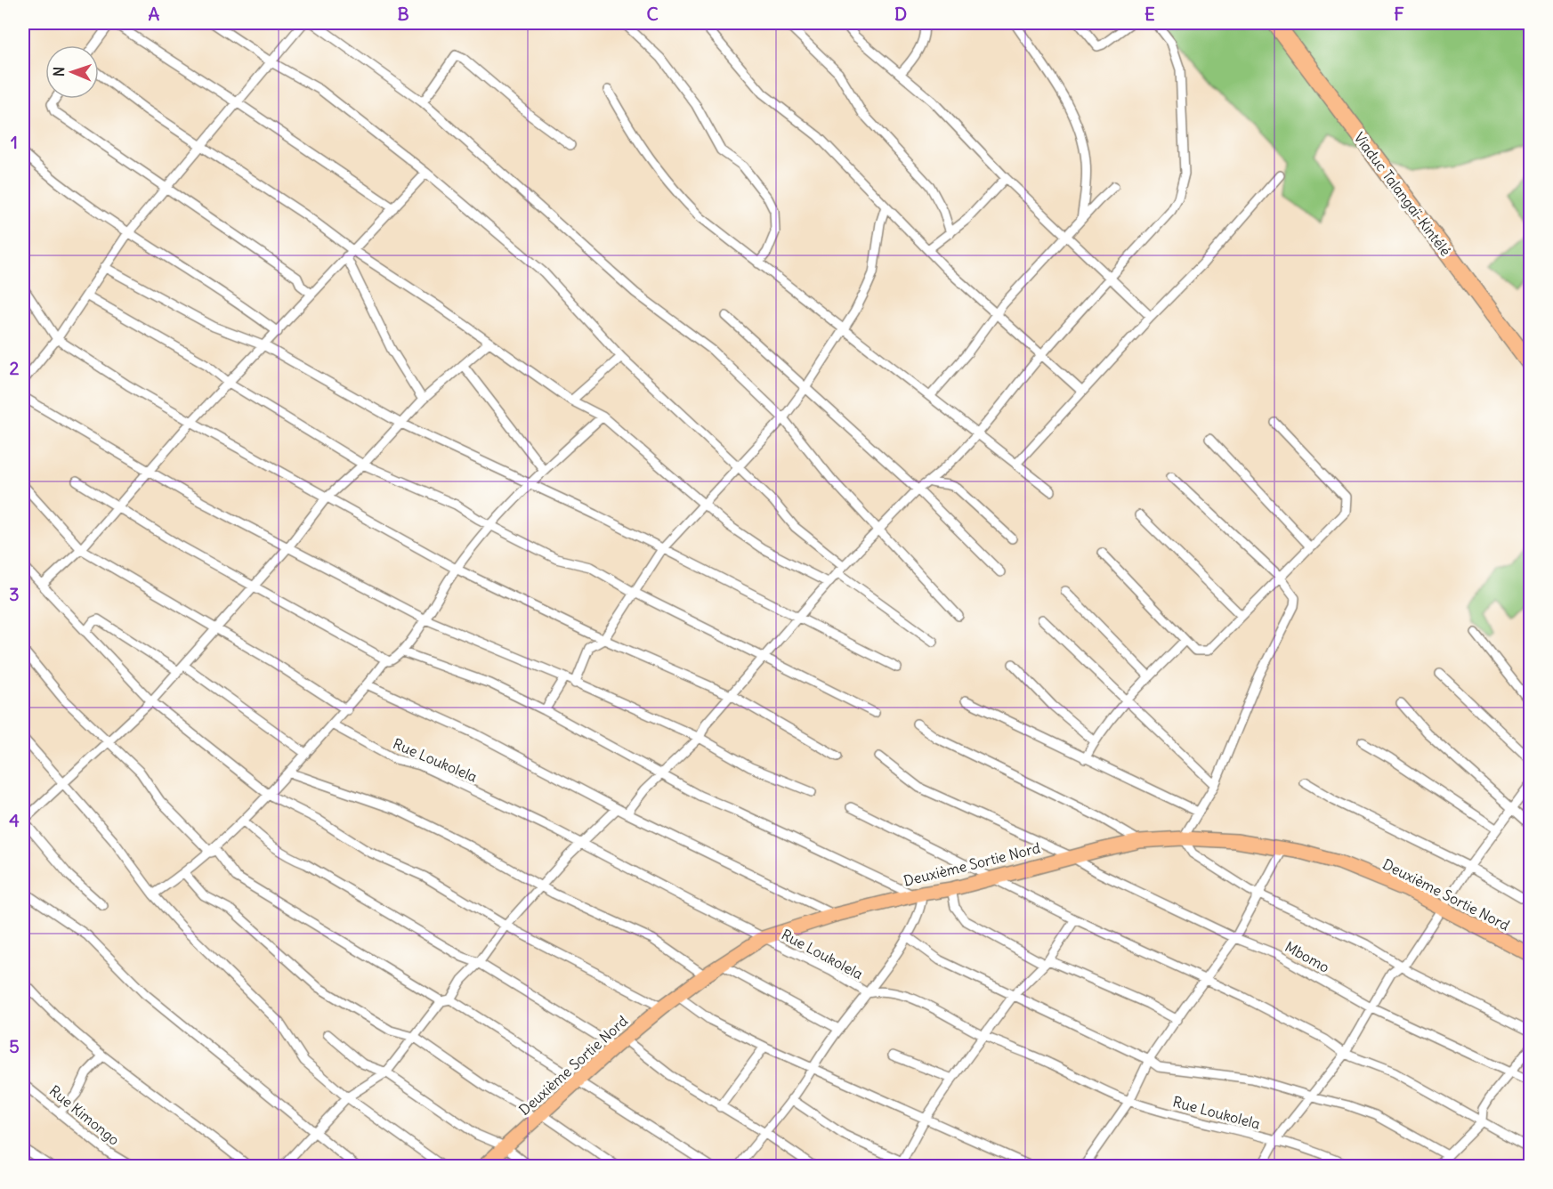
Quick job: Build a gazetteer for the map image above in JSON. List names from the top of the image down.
{
  "streets": {
    "highway": ["Viaduc Talangaï-Kintélé"],
    "main road": ["Deuxième Sortie Nord"],
    "street": ["Rue Loukolela", "Mbomo", "Rue Kimongo"]
  },
  "crossings": [
    ["Rue Loukolela", "Deuxième Sortie Nord"],
    ["Deuxième Sortie Nord", "Mbomo"]
  ],
  "north": "left",
  "grid": {
    "columns": [
      "A",
      "B",
      "C",
      "D",
      "E",
      "F"
    ],
    "rows": [
      "1",
      "2",
      "3",
      "4",
      "5"
    ]
  }
}
